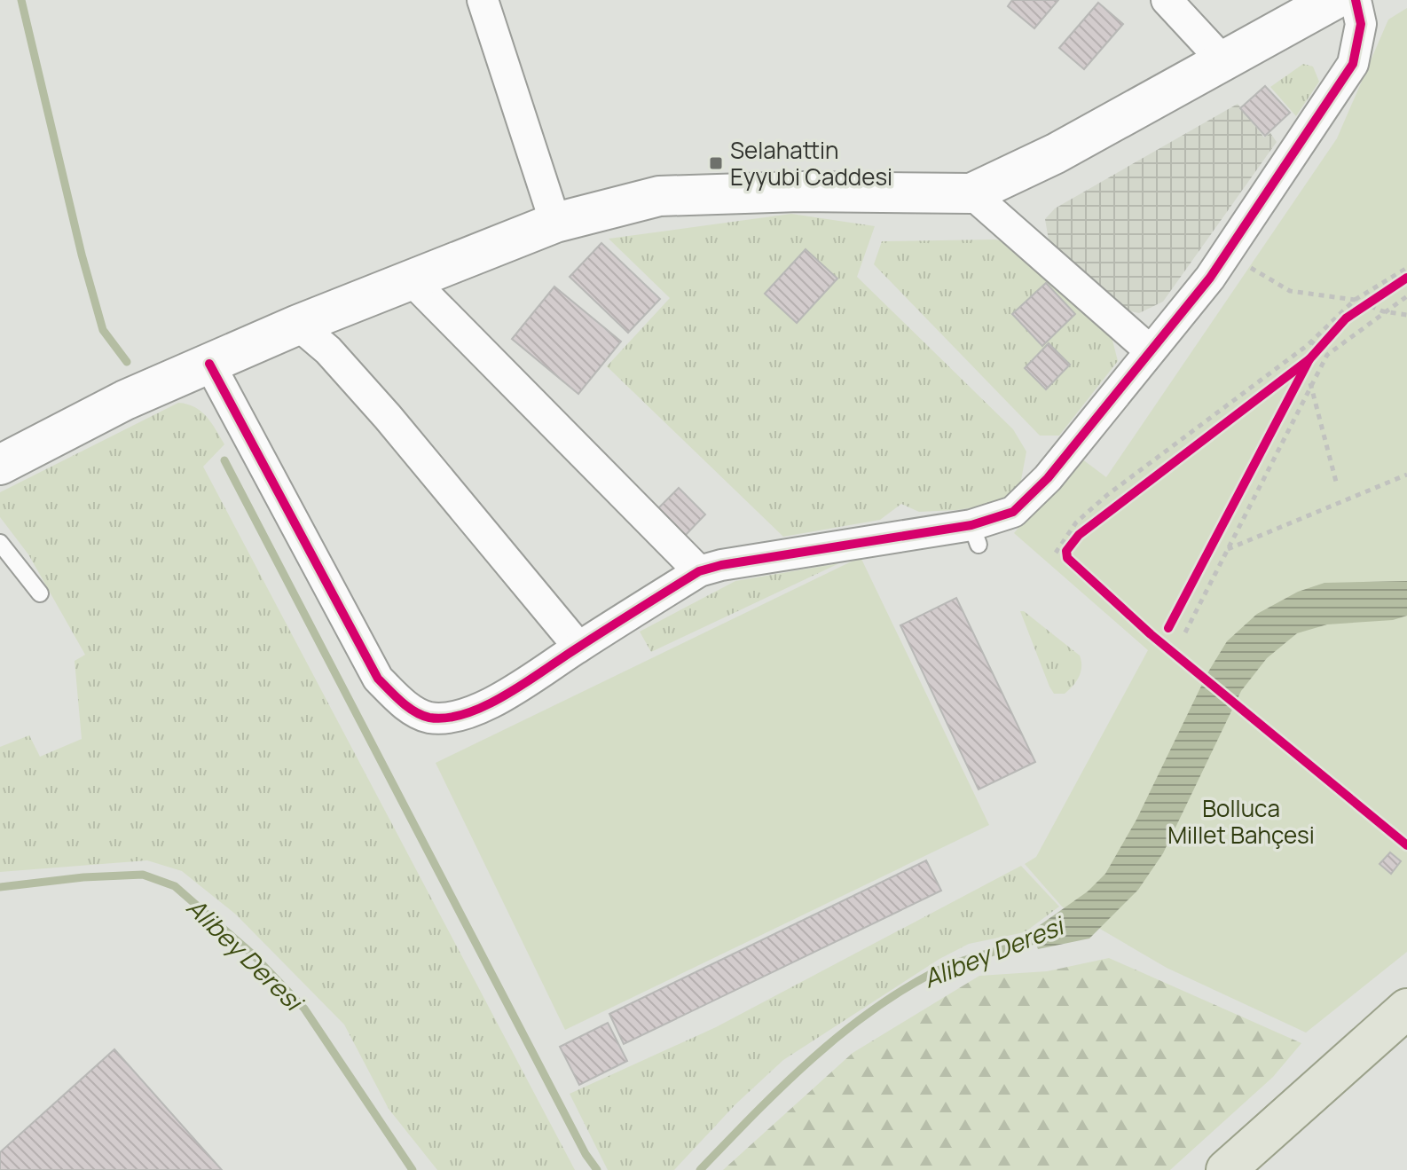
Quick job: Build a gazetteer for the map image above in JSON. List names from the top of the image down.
{
  "water": ["Alibey Deresi"],
  "parks": ["Bolluca Millet Bahçesi"],
  "places": {
    "transit": ["Selahattin Eyyubi Caddesi"]
  }
}
